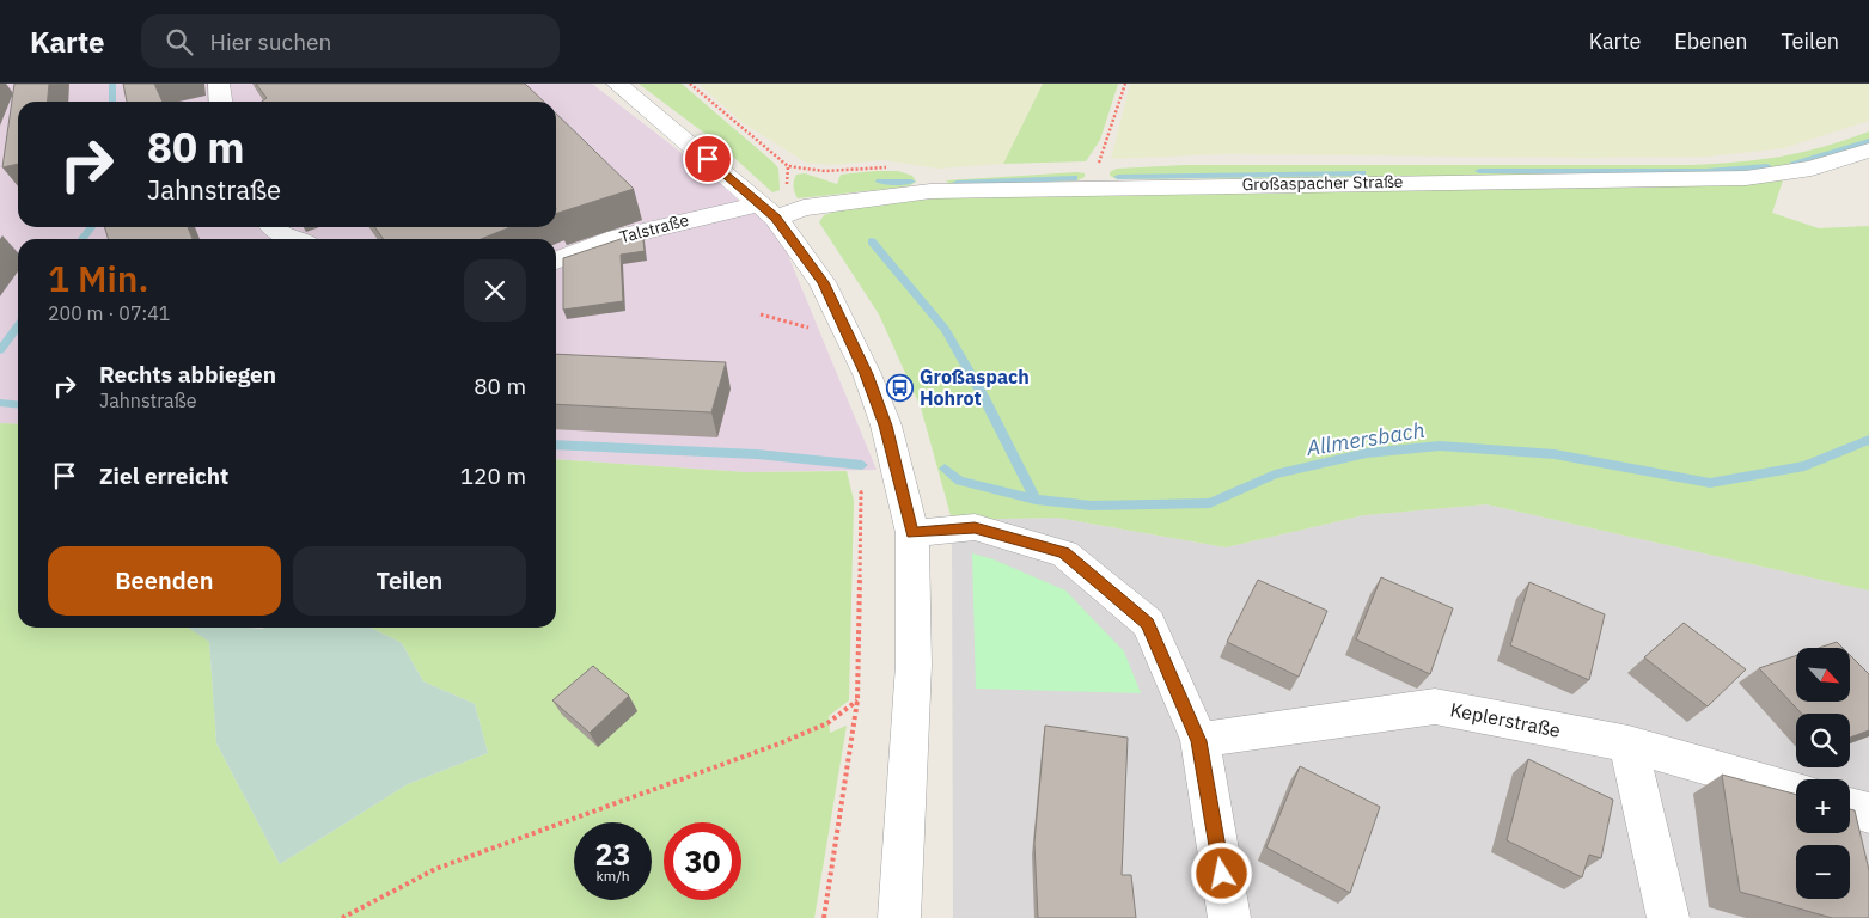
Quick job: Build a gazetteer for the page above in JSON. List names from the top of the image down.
{
  "streets": {
    "street": ["Großaspacher Straße", "Talstraße", "Keplerstraße"]
  },
  "crossings": [
    ["Großaspacher Straße", "Talstraße"]
  ],
  "water": ["Allmersbach"],
  "places": {
    "bus stop": ["Großaspach Hohrot"]
  },
  "north": "bottom right",
  "page": {
    "header": "Karte",
    "search": "Hier suchen",
    "nav": ["Karte", "Ebenen", "Teilen"],
    "turn": ["80 m", "Jahnstraße"],
    "heading": ["1 Min.", "200 m · 07:41"],
    "list": [
      {
        "name": "Rechts abbiegen",
        "note": "Jahnstraße",
        "value": "80 m"
      },
      {
        "name": "Ziel erreicht",
        "value": "120 m"
      }
    ],
    "buttons": ["Beenden", "Teilen"],
    "map_buttons": ["+", "−"],
    "speed": "23 km/h",
    "limit": "30"
  }
}
